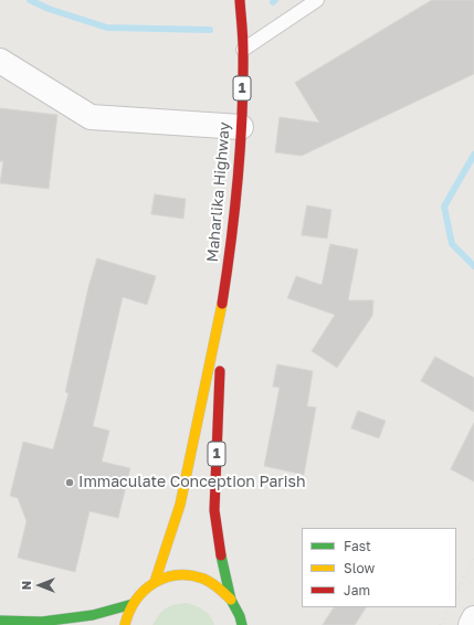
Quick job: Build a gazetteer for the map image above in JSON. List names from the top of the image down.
{
  "streets": {
    "main road": ["1", "Maharlika Highway"]
  },
  "crossings": [
    ["1", "Maharlika Highway"]
  ],
  "places": ["Immaculate Conception Parish"],
  "legend": ["Fast", "Slow", "Jam"],
  "north": "left"
}
